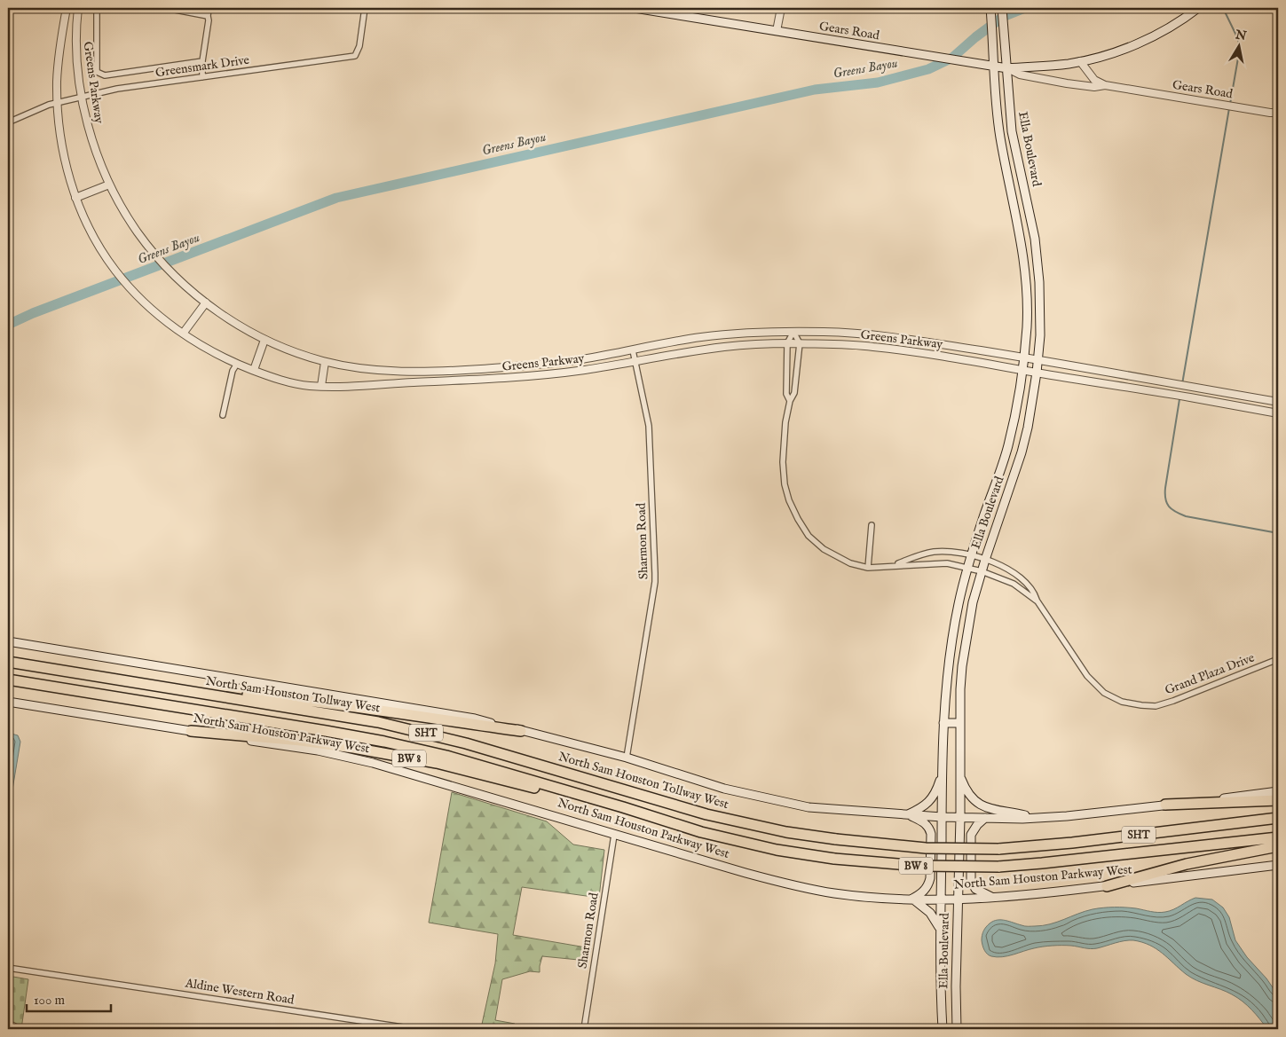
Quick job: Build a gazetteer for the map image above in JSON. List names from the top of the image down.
{
  "streets": {
    "highway": [
      "North Sam Houston Tollway West",
      "SHT",
      "North Sam Houston Parkway West",
      "BW 8"
    ],
    "main road": ["Gears Road", "Ella Boulevard"],
    "street": [
      "Greensmark Drive",
      "Greens Parkway",
      "Sharmon Road",
      "Grand Plaza Drive",
      "Aldine Western Road"
    ]
  },
  "crossings": [
    ["Gears Road", "Ella Boulevard"],
    ["Greensmark Drive", "Greens Parkway"],
    ["Greens Parkway", "Ella Boulevard"],
    ["Greens Parkway", "Sharmon Road"],
    ["Greens Parkway", "Grand Plaza Drive"],
    ["Ella Boulevard", "Grand Plaza Drive"],
    ["Ella Boulevard", "North Sam Houston Parkway West"],
    ["Sharmon Road", "North Sam Houston Parkway West"],
    ["SHT", "North Sam Houston Parkway West"],
    ["SHT", "BW 8"],
    ["North Sam Houston Parkway West", "BW 8"]
  ],
  "water": ["Greens Bayou"],
  "scale_bar": "100 m",
  "north": "top"
}
